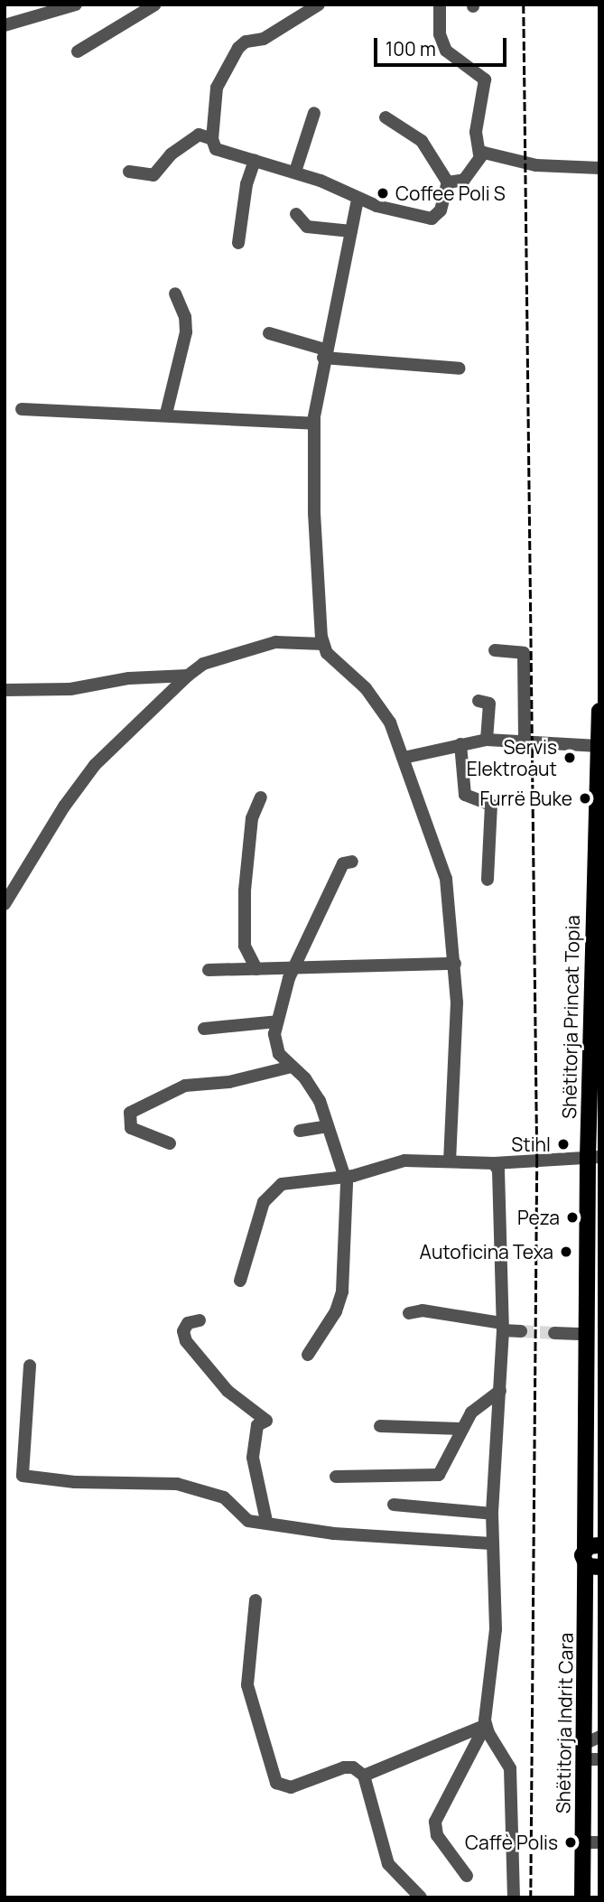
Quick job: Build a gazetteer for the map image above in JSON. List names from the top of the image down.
{
  "streets": {
    "main road": ["Shëtitorja Princat Topia", "Shëtitorja Indrit Cara"]
  },
  "crossings": [
    ["Shëtitorja Princat Topia", "Shëtitorja Indrit Cara"]
  ],
  "places": [
    "Coffee Poli S",
    "Servis Elektroaut",
    "Furrë Buke",
    "Stihl",
    "Peza",
    "Autoficina Texa",
    "Caffè Polis"
  ],
  "scale_bar": "100 m"
}
